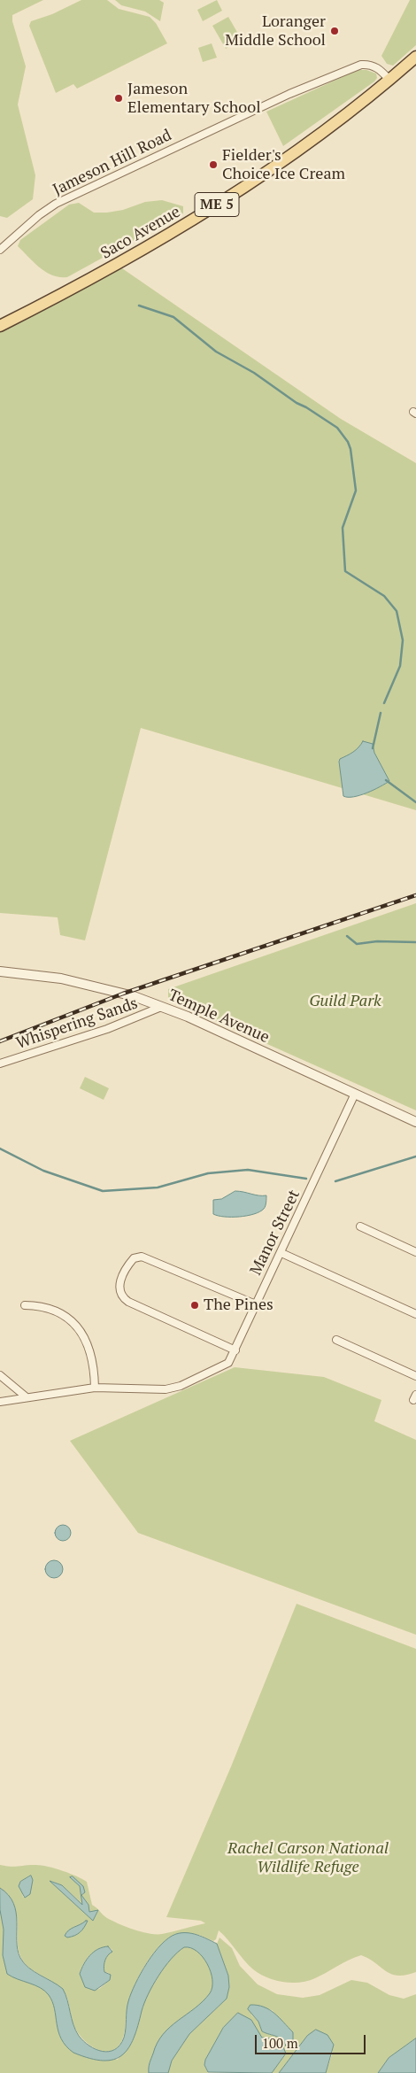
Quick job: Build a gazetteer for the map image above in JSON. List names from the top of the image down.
{
  "streets": {
    "main road": ["ME 5", "Saco Avenue"],
    "street": [
      "Jameson Hill Road",
      "Temple Avenue",
      "Whispering Sands",
      "Manor Street"
    ]
  },
  "crossings": [
    ["Jameson Hill Road", "Saco Avenue"],
    ["Temple Avenue", "Whispering Sands"],
    ["Temple Avenue", "Manor Street"]
  ],
  "parks": ["Guild Park", "Rachel Carson National Wildlife Refuge"],
  "places": [
    "Loranger Middle School",
    "Jameson Elementary School",
    "Fielder's Choice Ice Cream",
    "The Pines"
  ],
  "scale_bar": "100 m"
}
